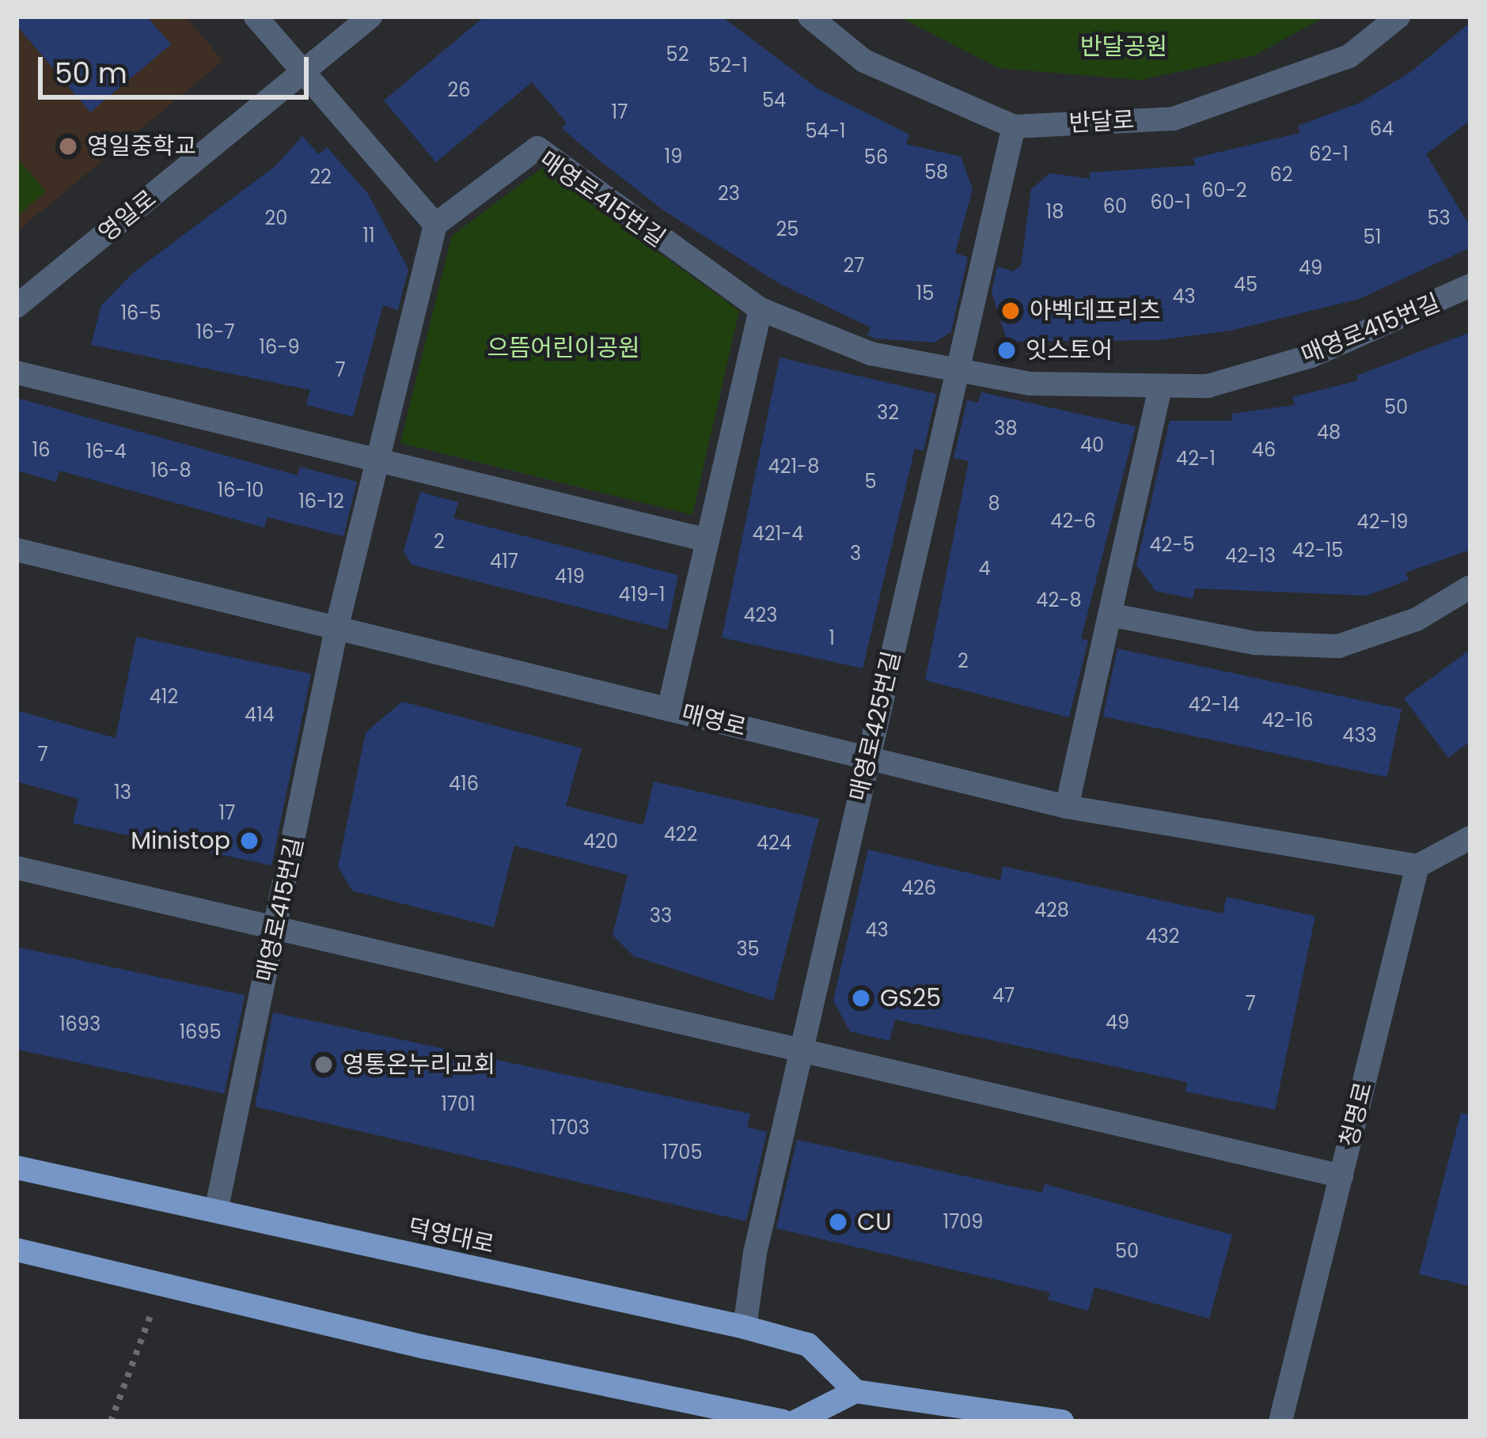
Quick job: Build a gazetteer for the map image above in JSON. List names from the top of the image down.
{
  "streets": {
    "main road": ["덕영대로"],
    "street": [
      "반달로",
      "매영로415번길",
      "영일로",
      "매영로",
      "매영로425번길",
      "청명로"
    ]
  },
  "crossings": [
    ["반달로", "매영로425번길"],
    ["매영로415번길", "매영로"],
    ["매영로415번길", "매영로425번길"],
    ["매영로415번길", "덕영대로"],
    ["매영로", "매영로425번길"],
    ["매영로", "청명로"],
    ["매영로425번길", "덕영대로"]
  ],
  "parks": ["반달공원", "으뜸어린이공원"],
  "places": [
    "영일중학교",
    "아벡데프리츠",
    "잇스토어",
    "Ministop",
    "GS25",
    "영통온누리교회",
    "CU"
  ],
  "house_numbers": [
    "52",
    "52-1",
    "26",
    "54",
    "17",
    "64",
    "54-1",
    "62-1",
    "19",
    "56",
    "58",
    "62",
    "22",
    "60-2",
    "23",
    "60-1",
    "60",
    "18",
    "20",
    "53",
    "25",
    "11",
    "51",
    "27",
    "49",
    "45",
    "15",
    "43",
    "16-5",
    "16-7",
    "16-9",
    "7",
    "50",
    "32",
    "38",
    "48",
    "40",
    "16",
    "46",
    "16-4",
    "42-1",
    "421-8",
    "16-8",
    "5",
    "16-10",
    "16-12",
    "8",
    "42-6",
    "42-19",
    "421-4",
    "2",
    "42-5",
    "42-15",
    "3",
    "42-13",
    "417",
    "4",
    "419",
    "419-1",
    "42-8",
    "423",
    "1",
    "2",
    "412",
    "42-14",
    "414",
    "42-16",
    "433",
    "7",
    "416",
    "13",
    "17",
    "422",
    "420",
    "424",
    "426",
    "428",
    "33",
    "43",
    "432",
    "35",
    "47",
    "7",
    "49",
    "1693",
    "1695",
    "1701",
    "1703",
    "1705",
    "1709",
    "50"
  ],
  "scale_bar": "50 m"
}
